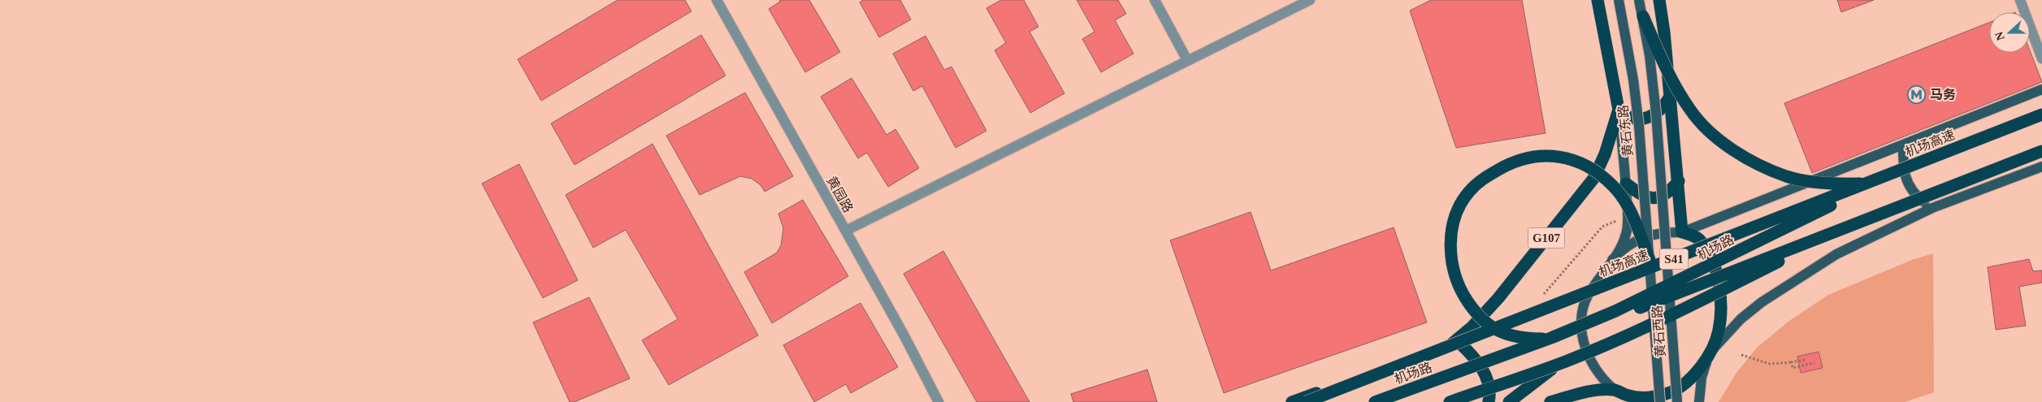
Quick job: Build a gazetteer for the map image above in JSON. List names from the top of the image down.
{
  "streets": {
    "highway": [
      "机场高速",
      "G107",
      "机场路",
      "S41"
    ],
    "main road": ["黄石东路", "黄石西路"],
    "street": ["黄园路"]
  },
  "crossings": [
    ["黄石东路", "黄石西路"],
    ["G107", "机场路"]
  ],
  "places": {
    "metro station": ["马务"]
  },
  "north": "left"
}
